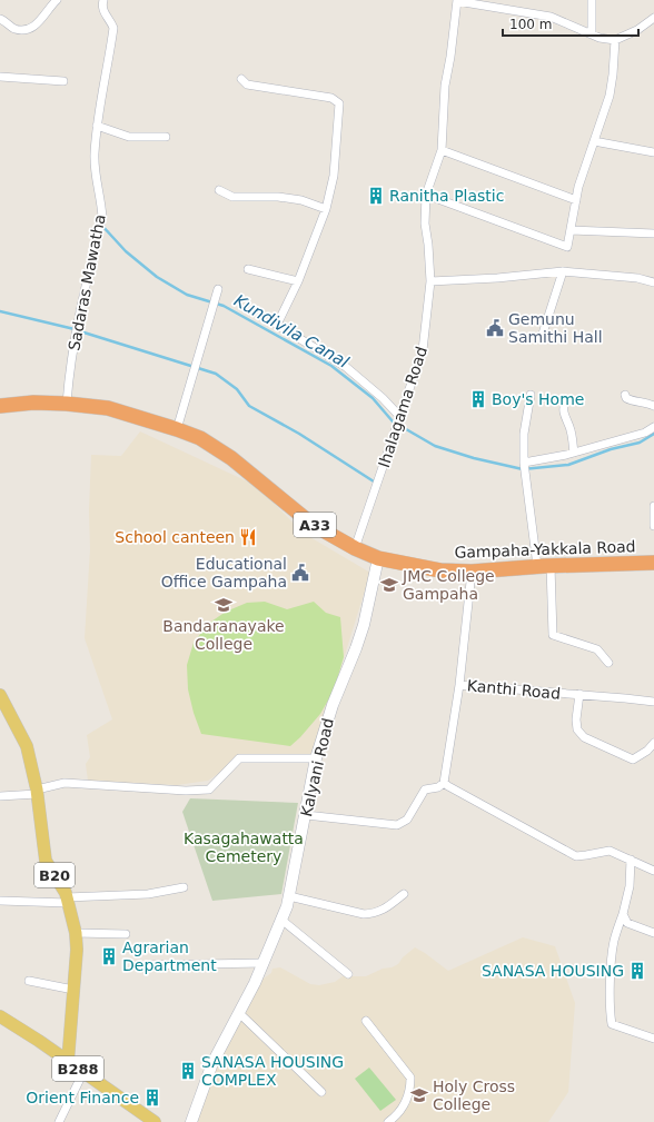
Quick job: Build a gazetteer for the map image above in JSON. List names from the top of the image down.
{
  "streets": {
    "highway": ["A33", "Gampaha-Yakkala Road"],
    "main road": ["B20", "B288"],
    "street": [
      "Sadaras Mawatha",
      "Ihalagama Road",
      "Kanthi Road",
      "Kalyani Road"
    ]
  },
  "crossings": [
    ["Sadaras Mawatha", "Gampaha-Yakkala Road"],
    ["Ihalagama Road", "Gampaha-Yakkala Road"],
    ["Gampaha-Yakkala Road", "Kanthi Road"],
    ["Gampaha-Yakkala Road", "Kalyani Road"],
    ["B20", "B288"]
  ],
  "water": ["Kundivila Canal"],
  "parks": ["Kasagahawatta Cemetery"],
  "places": {
    "building": [
      "Ranitha Plastic",
      "Boy's Home",
      "Agrarian Department",
      "SANASA HOUSING",
      "SANASA HOUSING COMPLEX",
      "Orient Finance"
    ],
    "public building": ["Gemunu Samithi Hall", "Educational Office Gampaha"],
    "restaurant": ["School canteen"],
    "school or university": ["JMC College Gampaha", "Bandaranayake College", "Holy Cross College"]
  },
  "scale_bar": "100 m"
}
